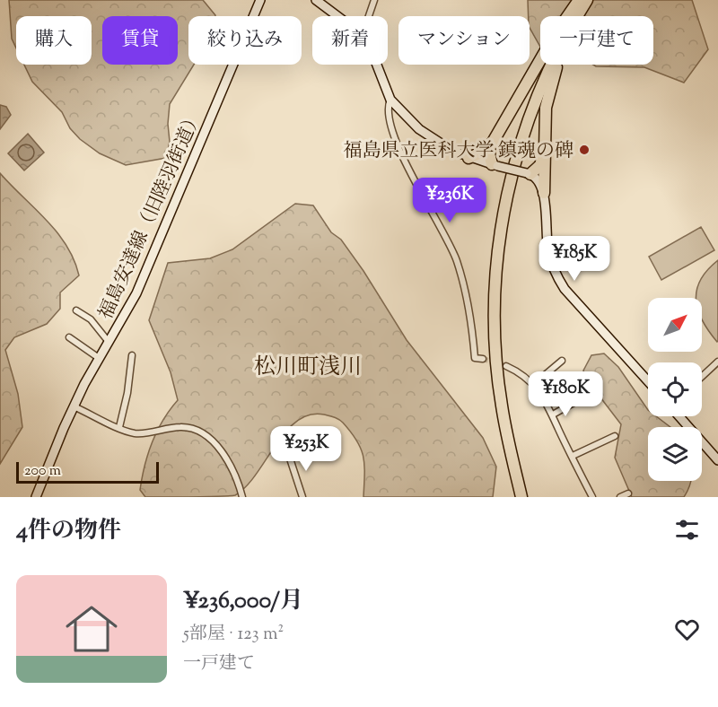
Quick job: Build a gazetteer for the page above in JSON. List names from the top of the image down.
{
  "streets": {
    "street": ["福島安達線（旧陸羽街道）"]
  },
  "districts": ["松川町浅川"],
  "places": ["福島県立医科大学 鎮魂の碑"],
  "scale_bar": "200 m",
  "north": "top right",
  "page": {
    "chip": [
      "購入",
      "賃貸",
      "絞り込み",
      "新着",
      "マンション",
      "一戸建て"
    ],
    "price": [
      "¥236K",
      "¥185K",
      "¥180K",
      "¥253K"
    ],
    "scale": "200 m",
    "heading": "4件の物件",
    "list": [
      {
        "name": "¥236,000/月",
        "note": "5部屋 · 123 m² · 一戸建て"
      }
    ]
  }
}
